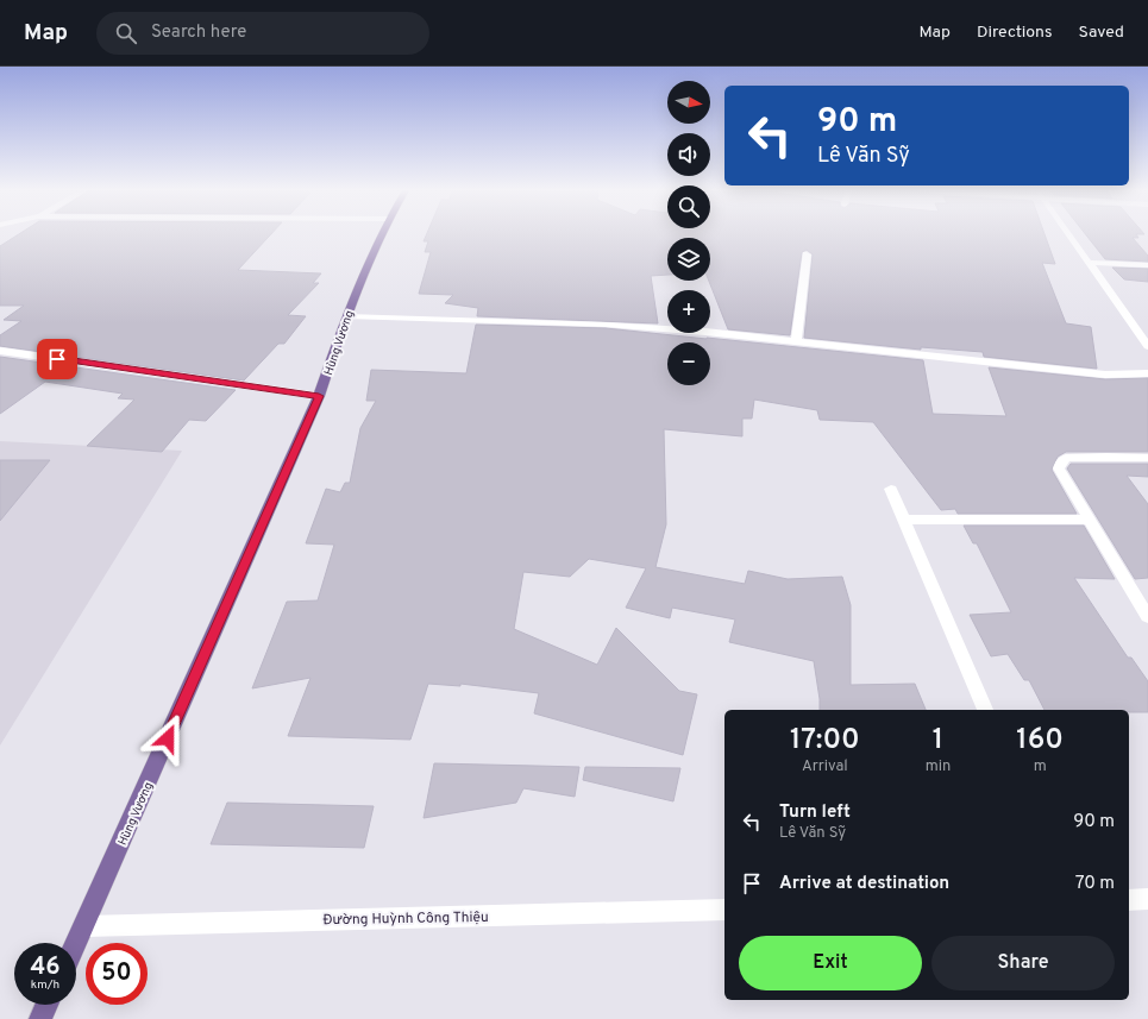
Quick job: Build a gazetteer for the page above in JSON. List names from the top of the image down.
{
  "streets": {
    "main road": ["Hùng Vương"],
    "street": ["Đường Huỳnh Công Thiệu"]
  },
  "crossings": [
    ["Hùng Vương", "Đường Huỳnh Công Thiệu"]
  ],
  "north": "right",
  "page": {
    "header": "Map",
    "search": "Search here",
    "nav": ["Map", "Directions", "Saved"],
    "map_buttons": ["+", "−"],
    "turn": ["90 m", "Lê Văn Sỹ"],
    "eta": [
      "17:00",
      "Arrival",
      "1",
      "min",
      "160",
      "m"
    ],
    "list": [
      {
        "name": "Turn left",
        "note": "Lê Văn Sỹ",
        "value": "90 m"
      },
      {
        "name": "Arrive at destination",
        "value": "70 m"
      }
    ],
    "buttons": ["Exit", "Share"],
    "speed": "46 km/h",
    "limit": "50"
  }
}
